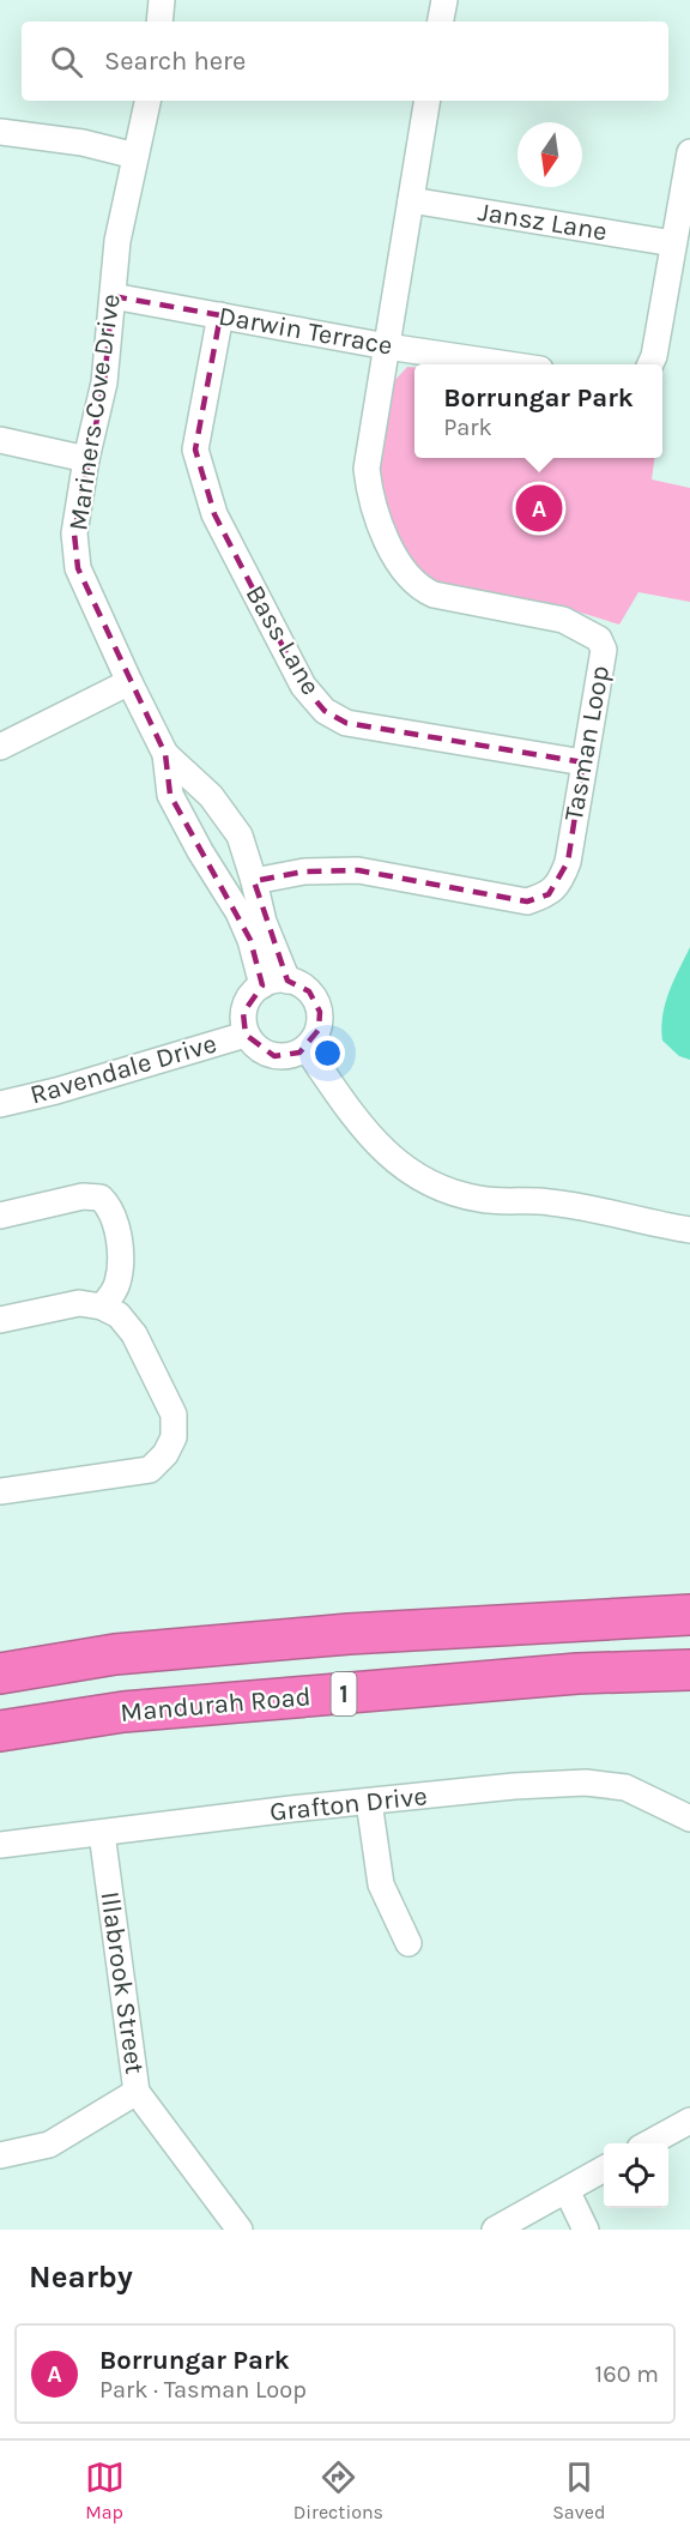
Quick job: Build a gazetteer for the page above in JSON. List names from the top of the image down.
{
  "streets": {
    "highway": ["1", "Mandurah Road"],
    "street": [
      "Jansz Lane",
      "Darwin Terrace",
      "Mariners Cove Drive",
      "Bass Lane",
      "Tasman Loop",
      "Ravendale Drive",
      "Grafton Drive",
      "Illabrook Street"
    ]
  },
  "crossings": [
    ["Jansz Lane", "Tasman Loop"],
    ["Darwin Terrace", "Mariners Cove Drive"],
    ["Darwin Terrace", "Bass Lane"],
    ["Darwin Terrace", "Tasman Loop"],
    ["Mariners Cove Drive", "Tasman Loop"],
    ["Mariners Cove Drive", "Ravendale Drive"],
    ["Bass Lane", "Tasman Loop"],
    ["Grafton Drive", "Illabrook Street"]
  ],
  "north": "bottom",
  "page": {
    "search": "Search here",
    "popup": ["Borrungar Park", "Park"],
    "pins": "A",
    "heading": "Nearby",
    "list": [
      {
        "mark": "A",
        "name": "Borrungar Park",
        "note": "Park · Tasman Loop",
        "value": "160 m"
      }
    ],
    "nav": ["Map", "Directions", "Saved"]
  }
}
